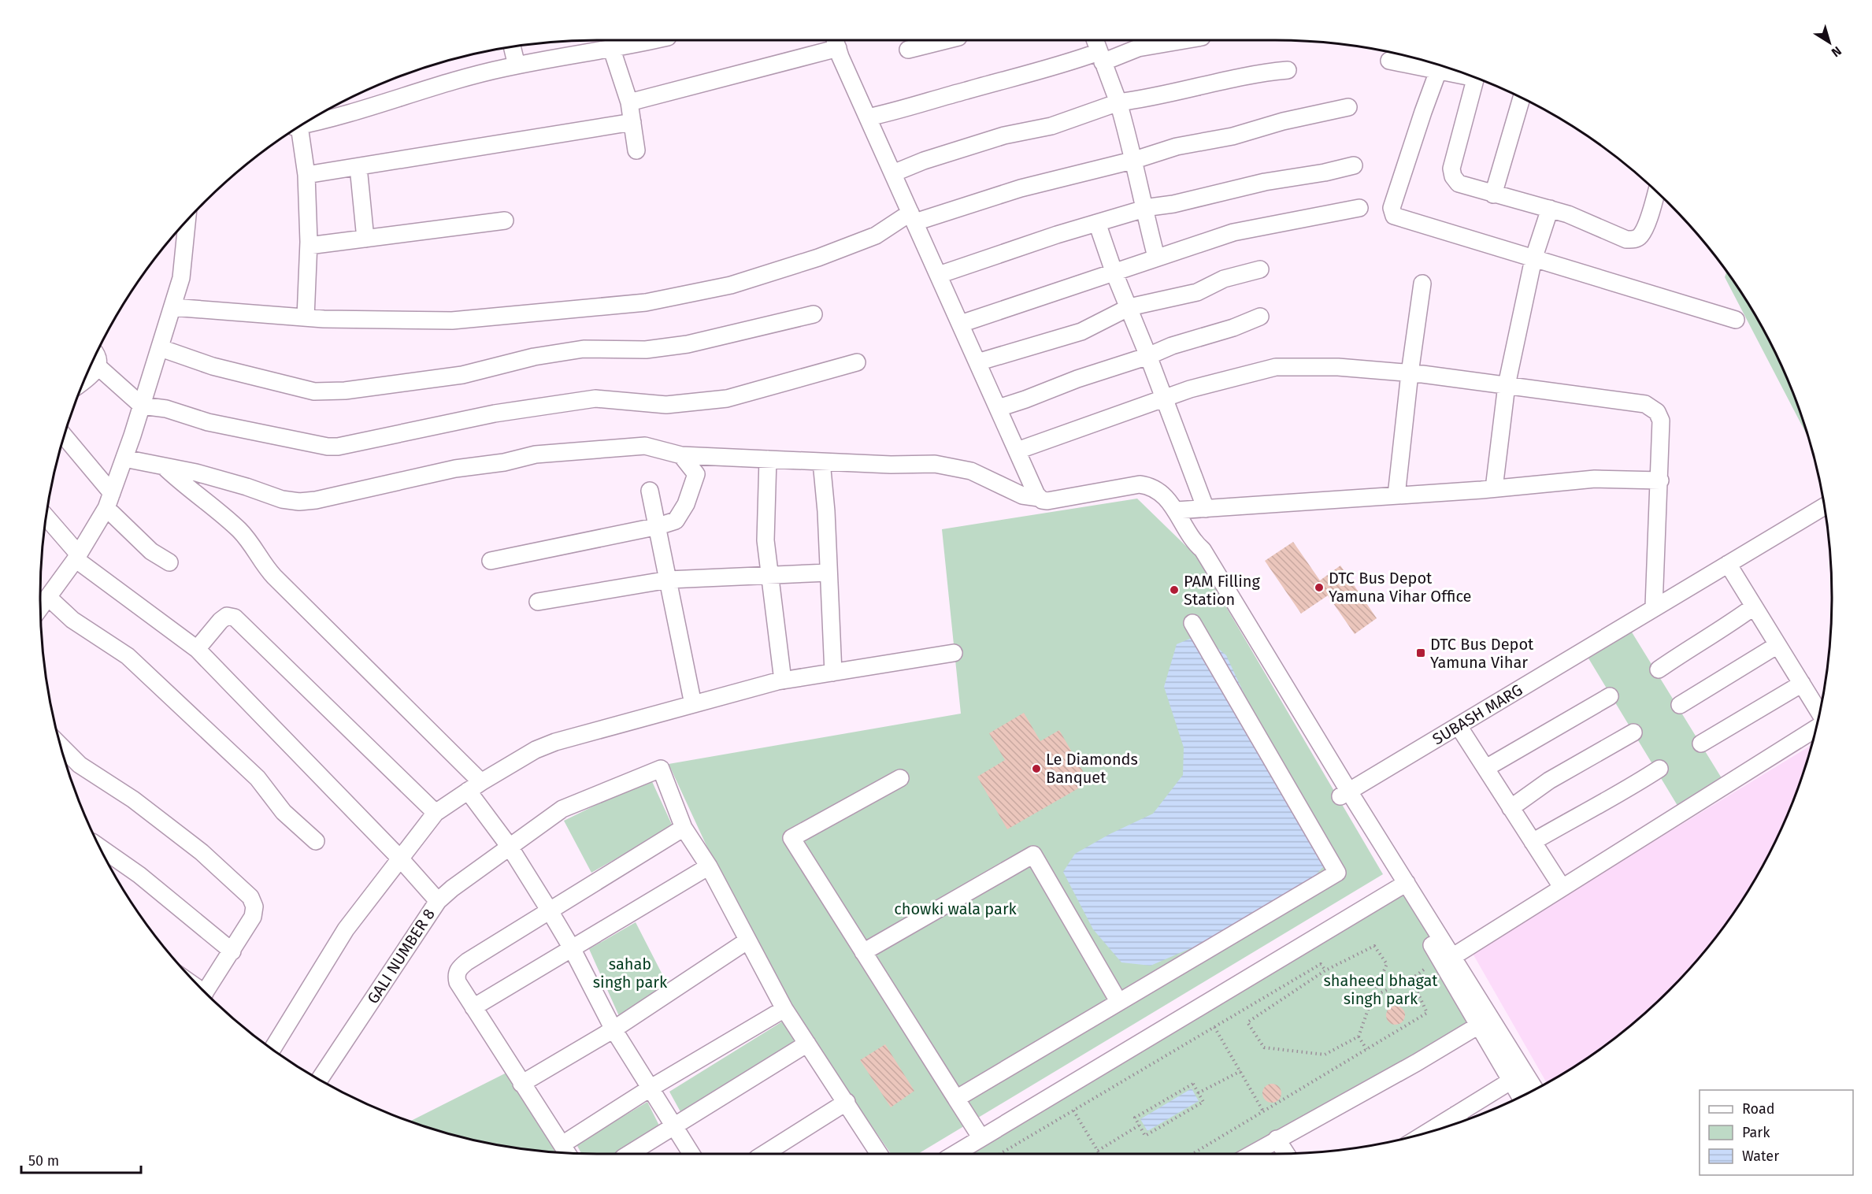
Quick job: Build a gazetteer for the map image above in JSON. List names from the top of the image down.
{
  "streets": {
    "street": ["SUBASH MARG", "GALI NUMBER 8"]
  },
  "parks": ["chowki wala park", "sahab singh park", "shaheed bhagat singh park"],
  "places": {
    "other": ["DTC Bus Depot Yamuna Vihar Office", "PAM Filling Station", "Le Diamonds Banquet"],
    "transit": ["DTC Bus Depot Yamuna Vihar"]
  },
  "legend": ["Road", "Park", "Water"],
  "scale_bar": "50 m",
  "north": "bottom right"
}
